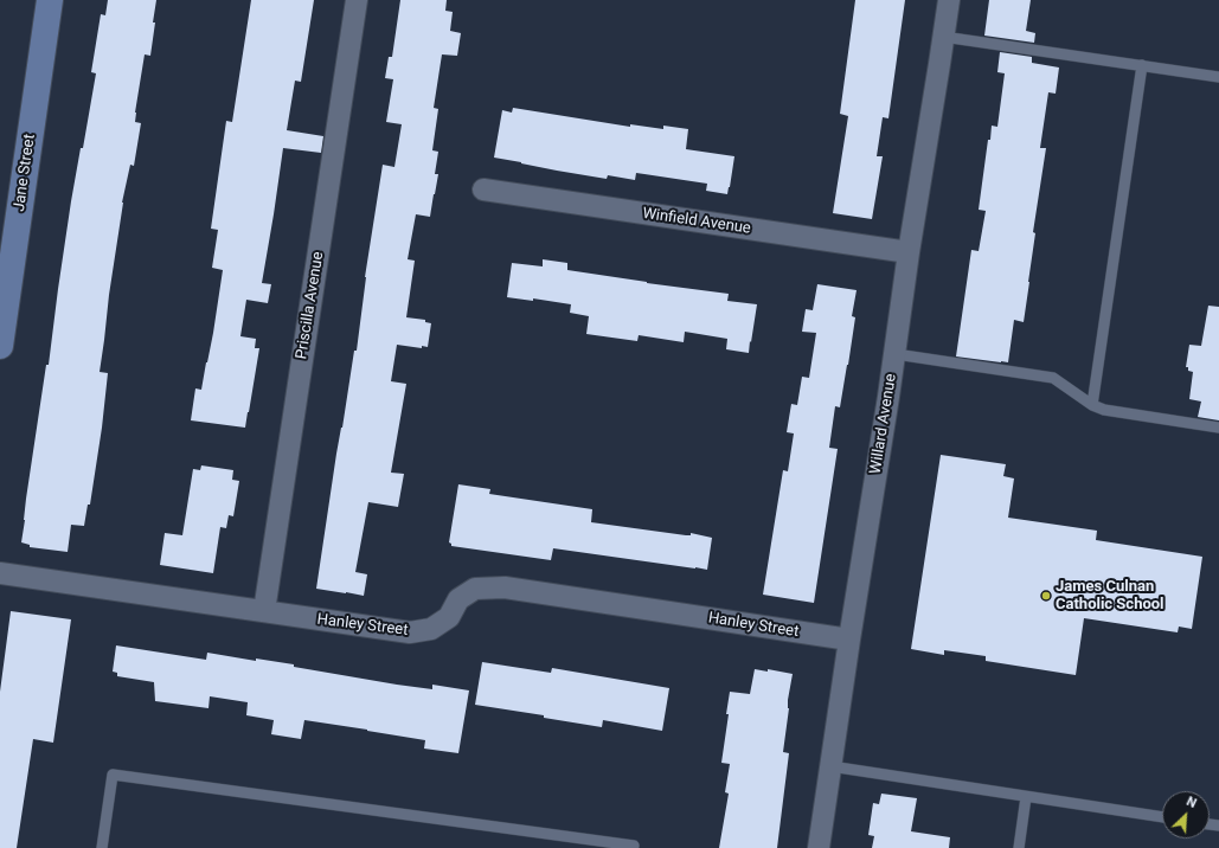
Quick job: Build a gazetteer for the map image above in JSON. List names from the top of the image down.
{
  "streets": {
    "main road": ["Jane Street"],
    "street": [
      "Winfield Avenue",
      "Priscilla Avenue",
      "Willard Avenue",
      "Hanley Street"
    ]
  },
  "crossings": [
    ["Winfield Avenue", "Willard Avenue"],
    ["Priscilla Avenue", "Hanley Street"],
    ["Willard Avenue", "Hanley Street"]
  ],
  "places": ["James Culnan Catholic School"],
  "north": "top right"
}
